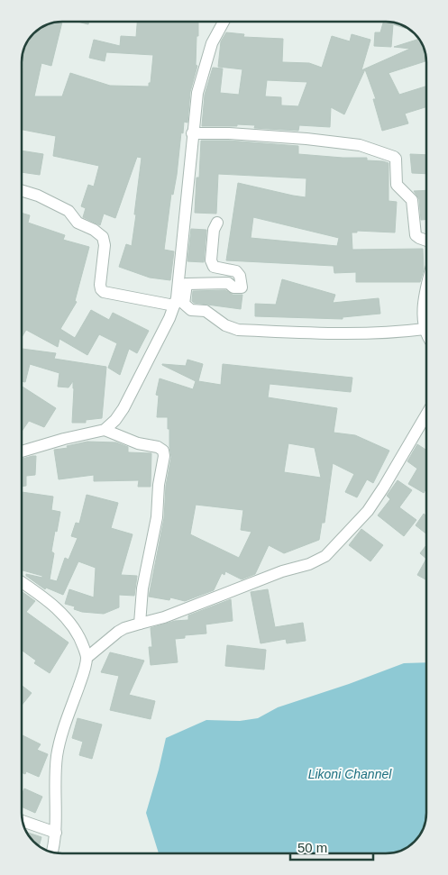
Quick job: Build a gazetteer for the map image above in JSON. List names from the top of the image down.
{
  "water": ["Likoni Channel"],
  "scale_bar": "50 m"
}
